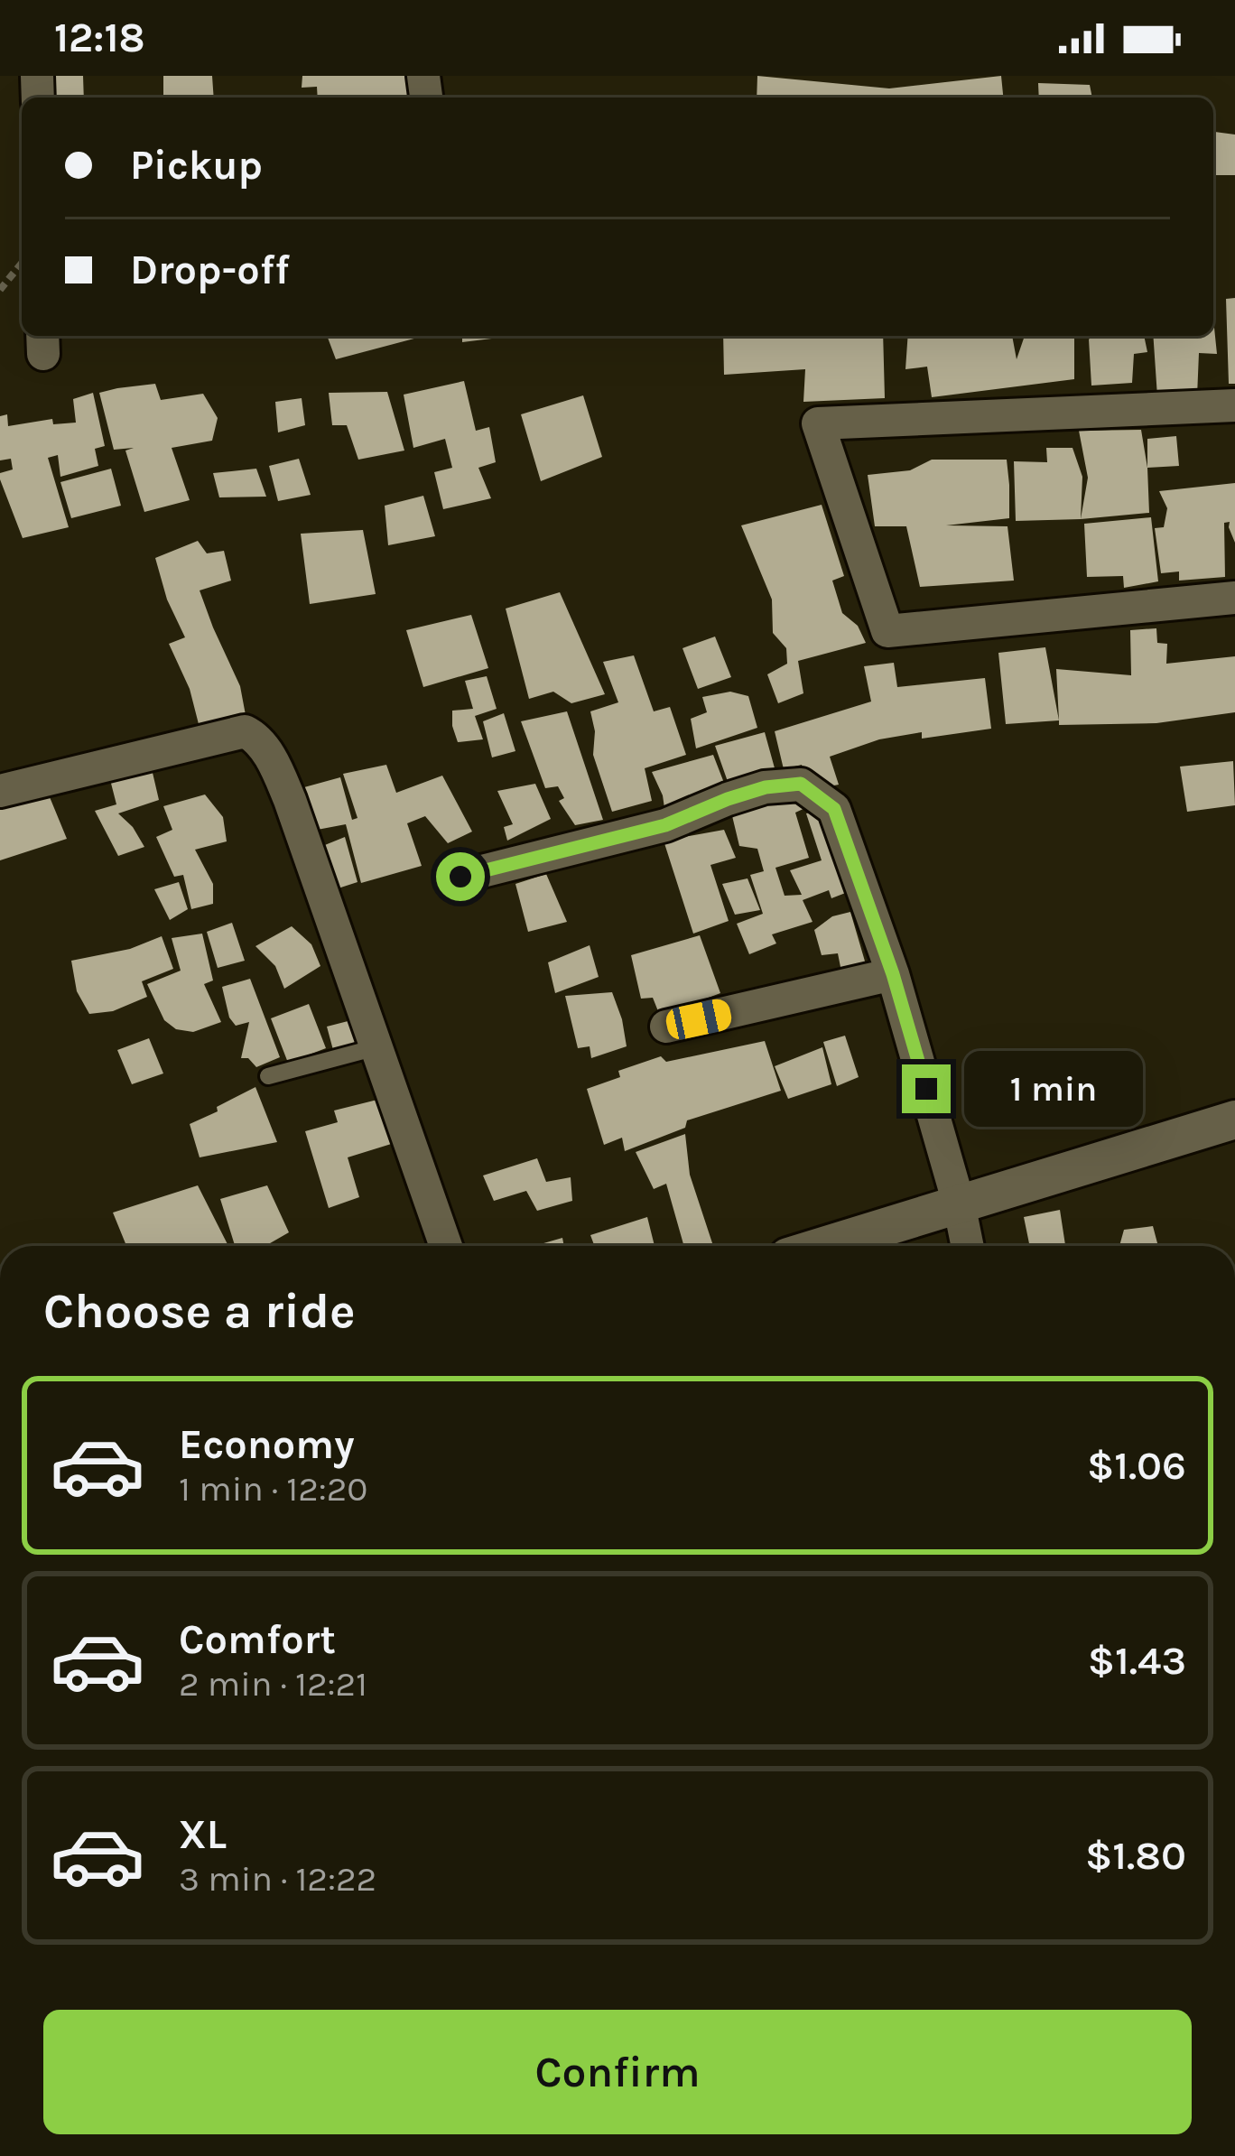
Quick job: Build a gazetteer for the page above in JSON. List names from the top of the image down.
{
  "page": {
    "status": "12:18",
    "banner": ["Pickup", "Drop-off"],
    "bubble": "1 min",
    "heading": "Choose a ride",
    "list": [
      {
        "name": "Economy",
        "note": "1 min · 12:20",
        "value": "$1.06"
      },
      {
        "name": "Comfort",
        "note": "2 min · 12:21",
        "value": "$1.43"
      },
      {
        "name": "XL",
        "note": "3 min · 12:22",
        "value": "$1.80"
      }
    ],
    "buttons": "Confirm"
  }
}
